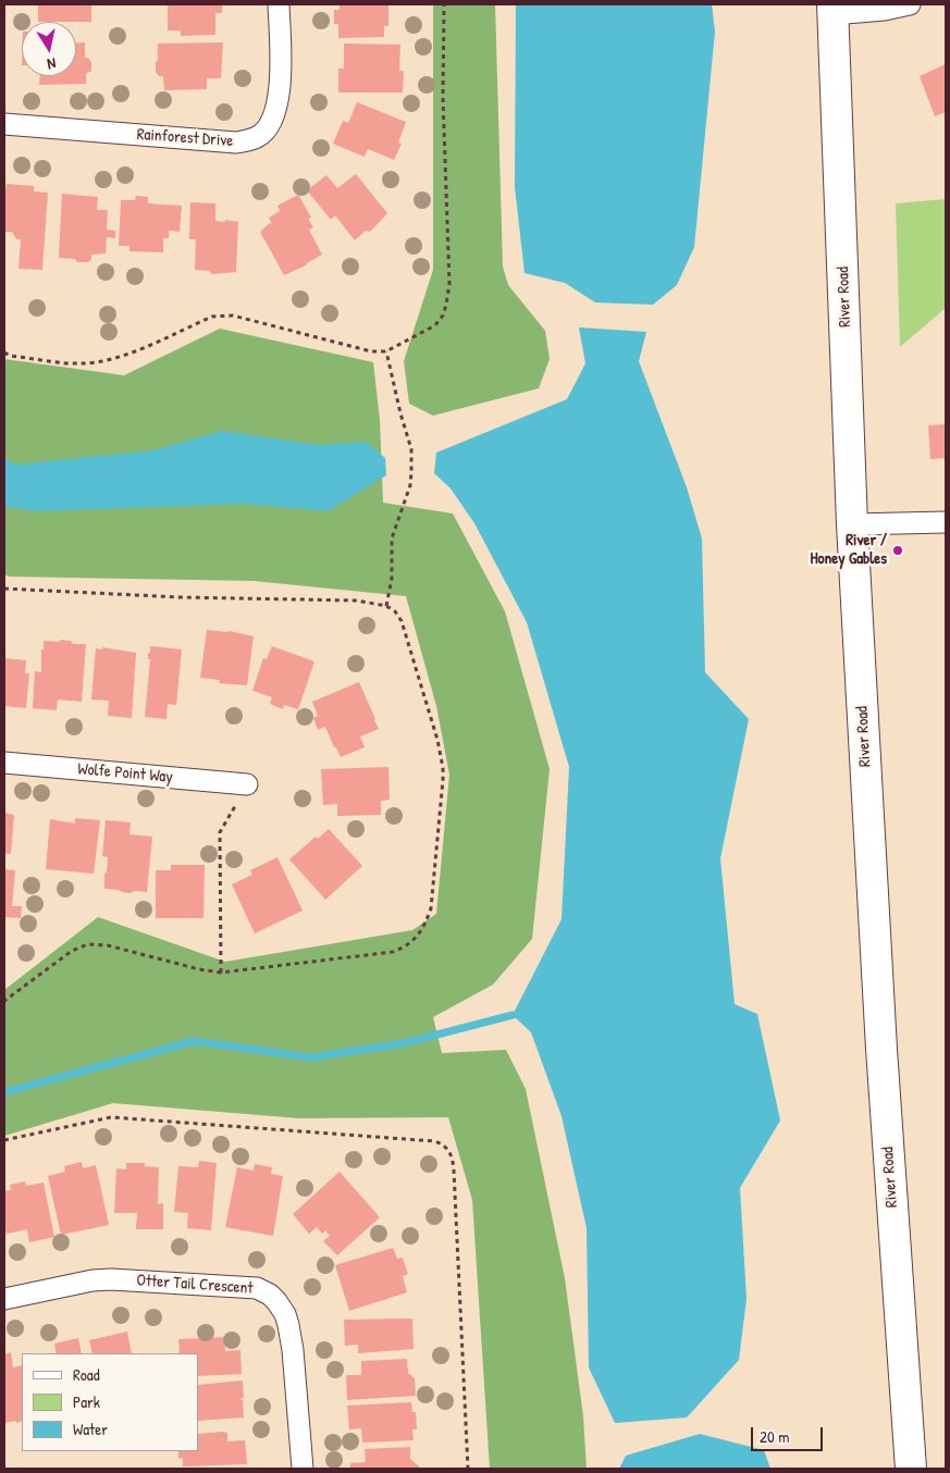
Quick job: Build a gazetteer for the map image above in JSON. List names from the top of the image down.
{
  "streets": {
    "main road": ["River Road"],
    "street": ["Rainforest Drive", "Wolfe Point Way", "Otter Tail Crescent"]
  },
  "places": ["River / Honey Gables"],
  "legend": ["Road", "Park", "Water"],
  "scale_bar": "20 m",
  "north": "bottom"
}
